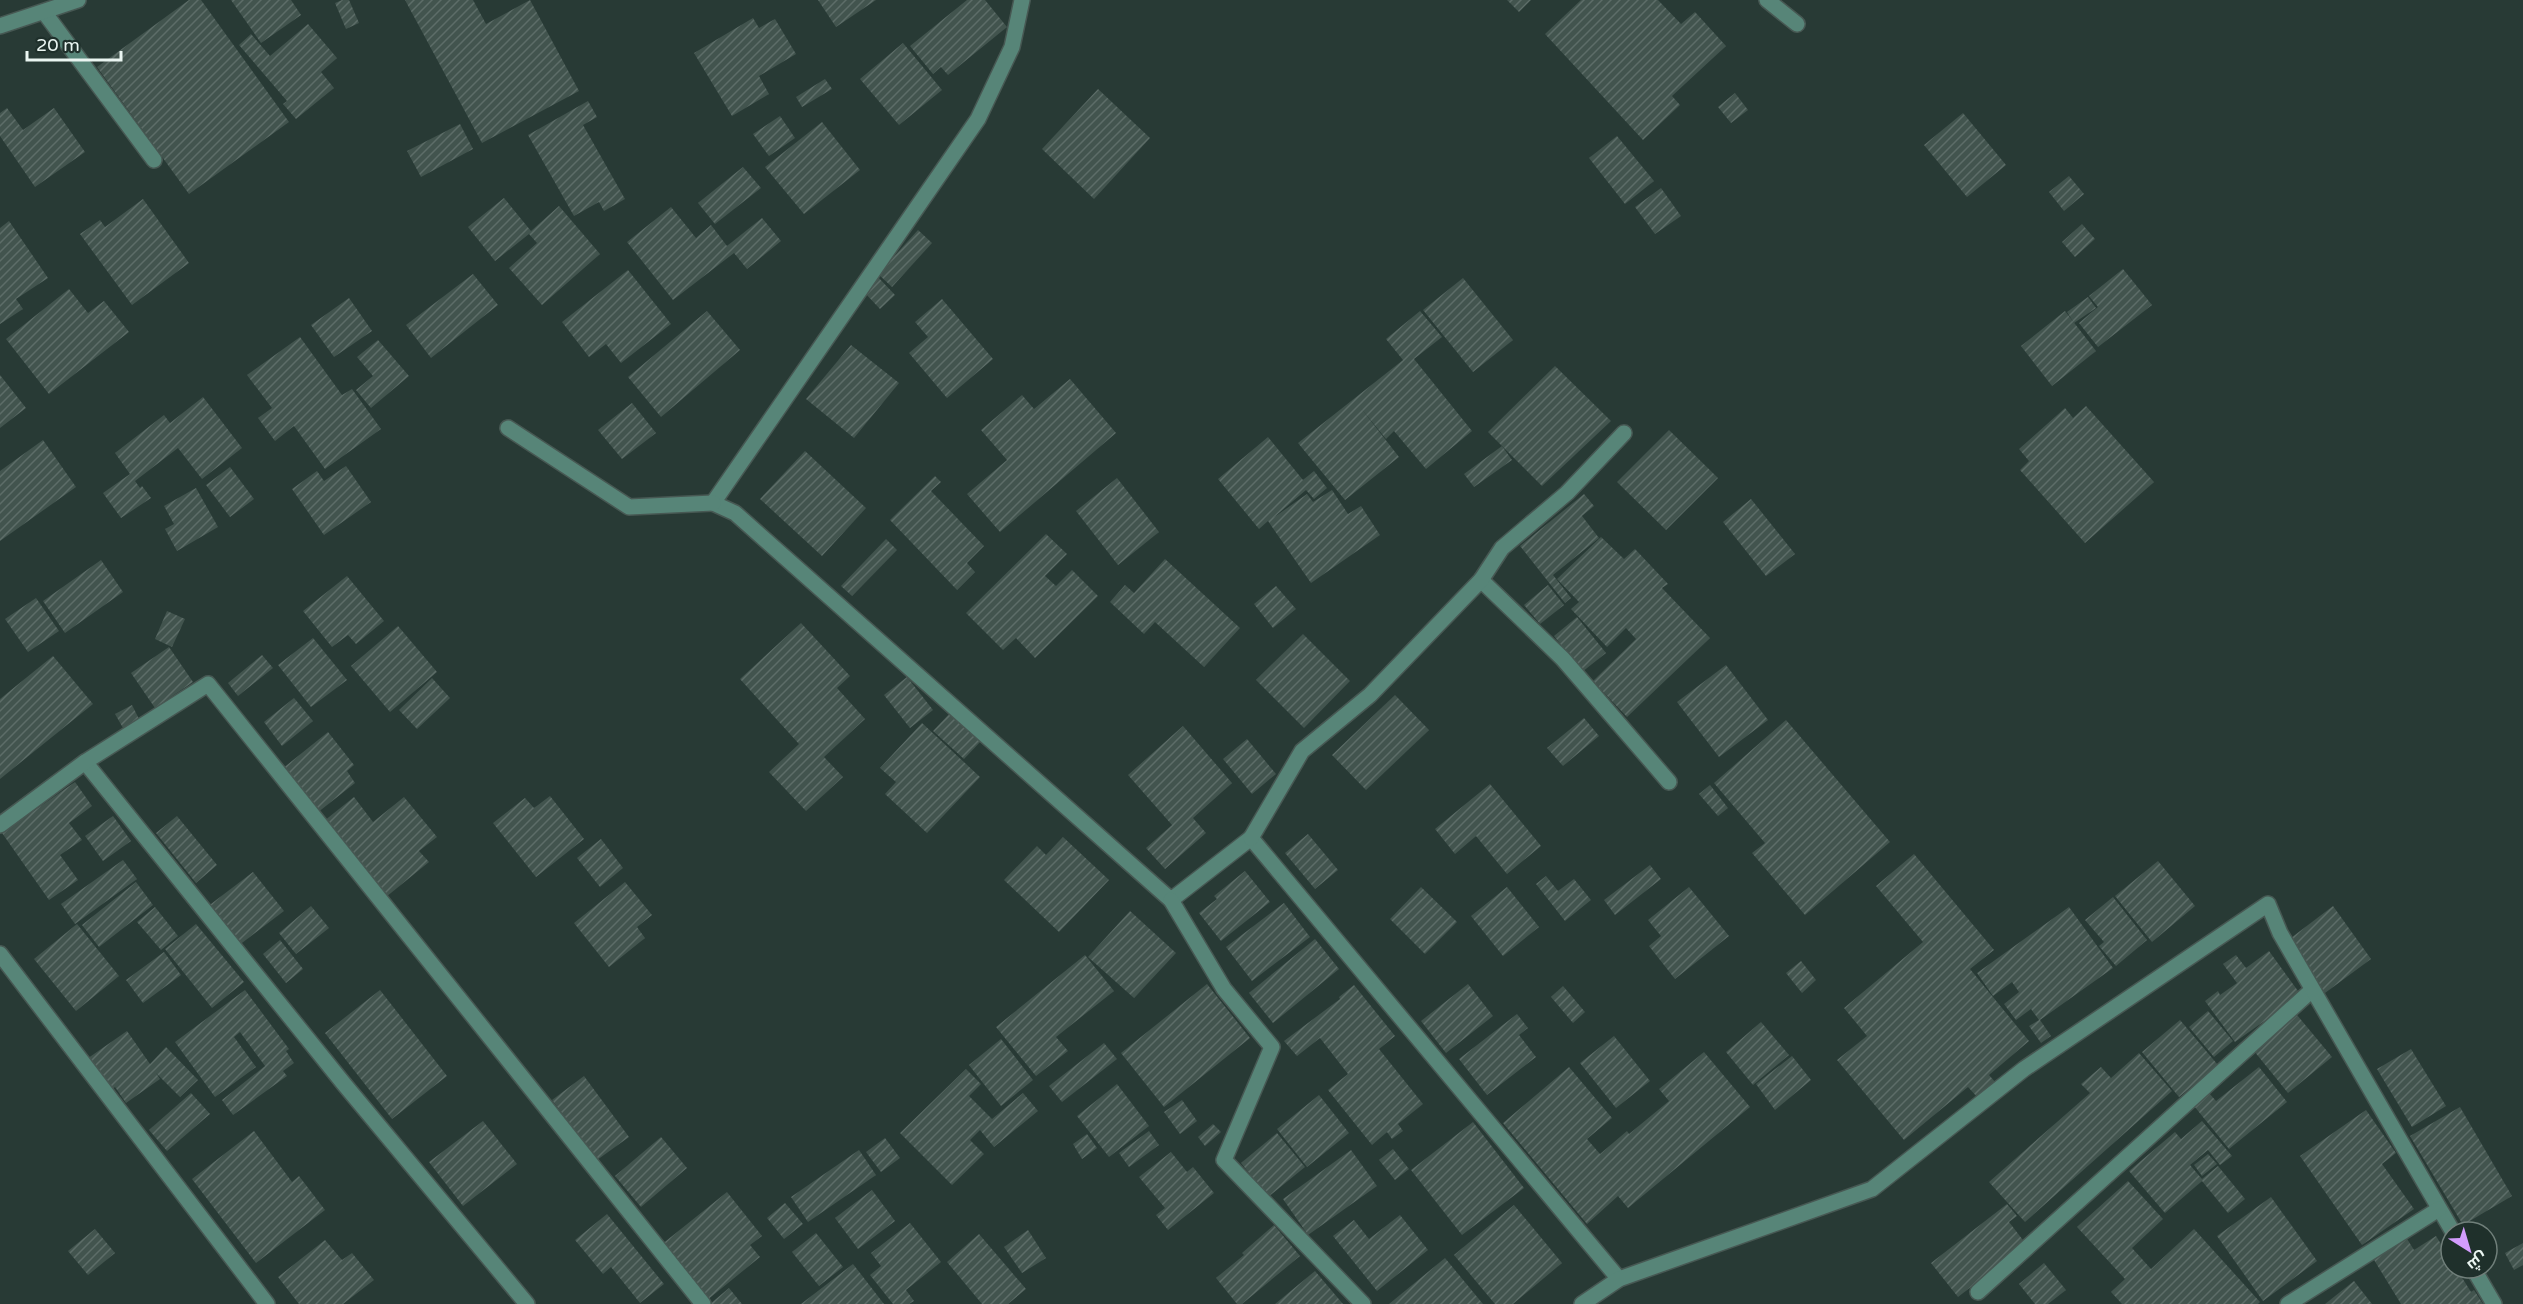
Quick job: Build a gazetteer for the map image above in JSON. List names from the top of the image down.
{
  "scale_bar": "20 m",
  "north": "bottom right"
}
